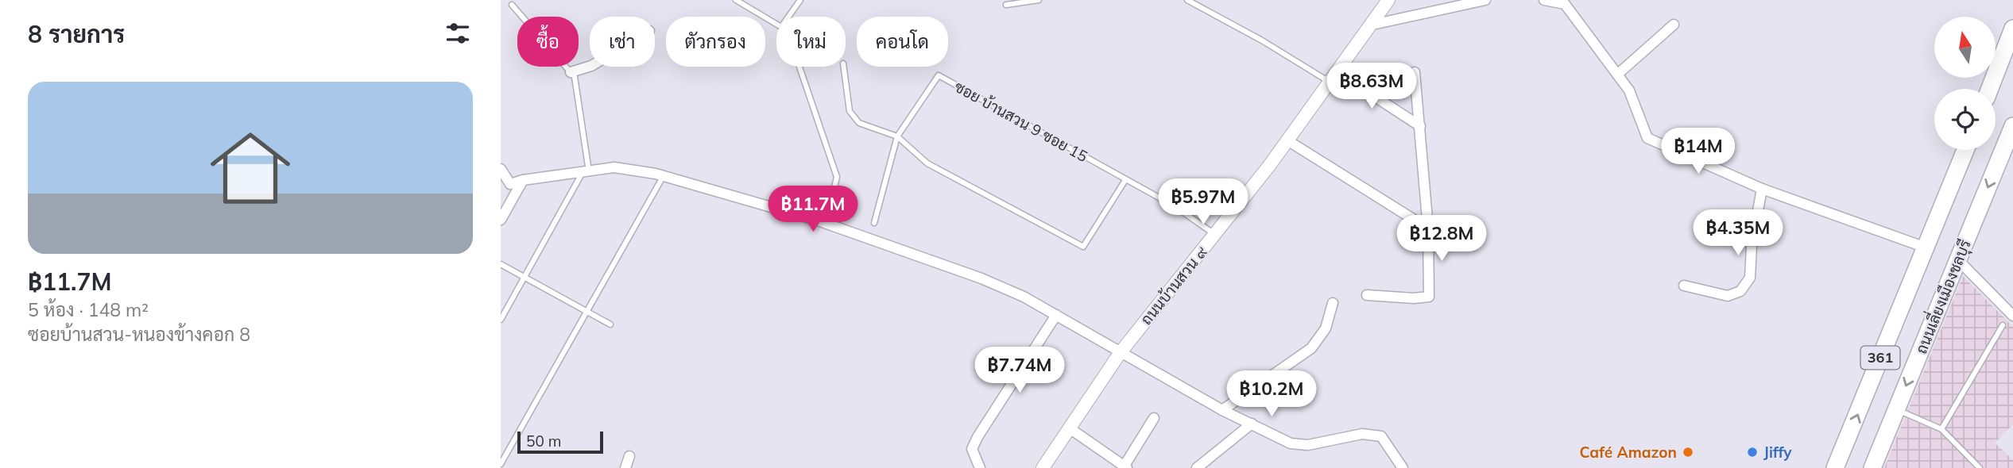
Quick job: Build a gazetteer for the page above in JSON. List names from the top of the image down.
{
  "streets": {
    "highway": ["ถนนเลี่ยงเมืองชลบุรี", "361"],
    "street": ["ถนนบ้านสวน ๙"],
    "lane": ["ซอย บ้านสวน 9 ซอย 15"]
  },
  "crossings": [
    ["ซอย บ้านสวน 9 ซอย 15", "ถนนบ้านสวน ๙"]
  ],
  "places": ["Café Amazon", "Jiffy"],
  "scale_bar": "50 m",
  "north": "top",
  "page": {
    "heading": "8 รายการ",
    "chip": [
      "ซื้อ",
      "เช่า",
      "ตัวกรอง",
      "ใหม่",
      "คอนโด"
    ],
    "price": [
      "฿8.63M",
      "฿14M",
      "฿5.97M",
      "฿11.7M",
      "฿4.35M",
      "฿12.8M",
      "฿7.74M",
      "฿10.2M"
    ],
    "list": [
      {
        "name": "฿11.7M",
        "note": "5 ห้อง · 148 m² · ซอยบ้านสวน-หนองข้างคอก 8"
      }
    ],
    "scale": "50 m"
  }
}
